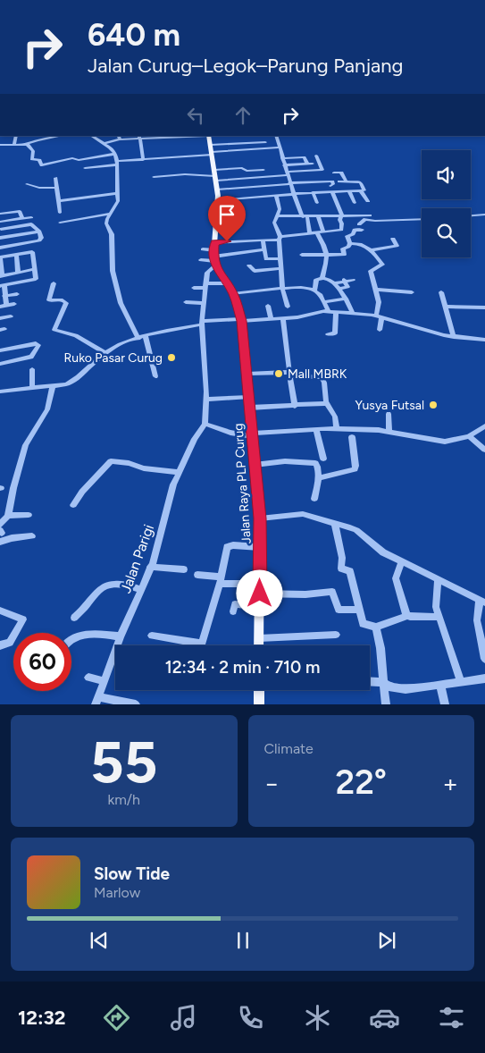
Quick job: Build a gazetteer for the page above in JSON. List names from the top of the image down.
{
  "streets": {
    "main road": ["Jalan Raya PLP Curug"],
    "street": ["Jalan Parigi"]
  },
  "crossings": [
    ["Jalan Raya PLP Curug", "Jalan Parigi"]
  ],
  "places": ["Ruko Pasar Curug", "Mall MBRK", "Yusya Futsal"],
  "page": {
    "turn": ["640 m", "Jalan Curug–Legok–Parung Panjang"],
    "limit": "60",
    "trip": "12:34 · 2 min · 710 m",
    "tile": [
      ["55", "km/h"],
      "Climate"
    ],
    "heat": ["−", "22°", "+"],
    "song": ["Slow Tide", "Marlow"],
    "tabs": "12:32"
  }
}
